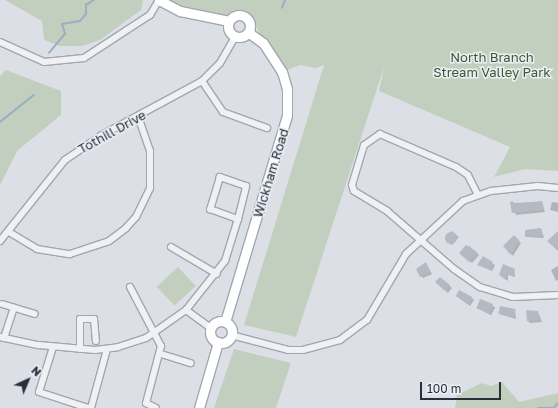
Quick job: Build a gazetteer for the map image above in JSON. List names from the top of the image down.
{
  "streets": {
    "street": ["Tothill Drive", "Wickham Road"]
  },
  "crossings": [
    ["Tothill Drive", "Wickham Road"]
  ],
  "parks": ["North Branch Stream Valley Park"],
  "scale_bar": "100 m",
  "north": "top right"
}
